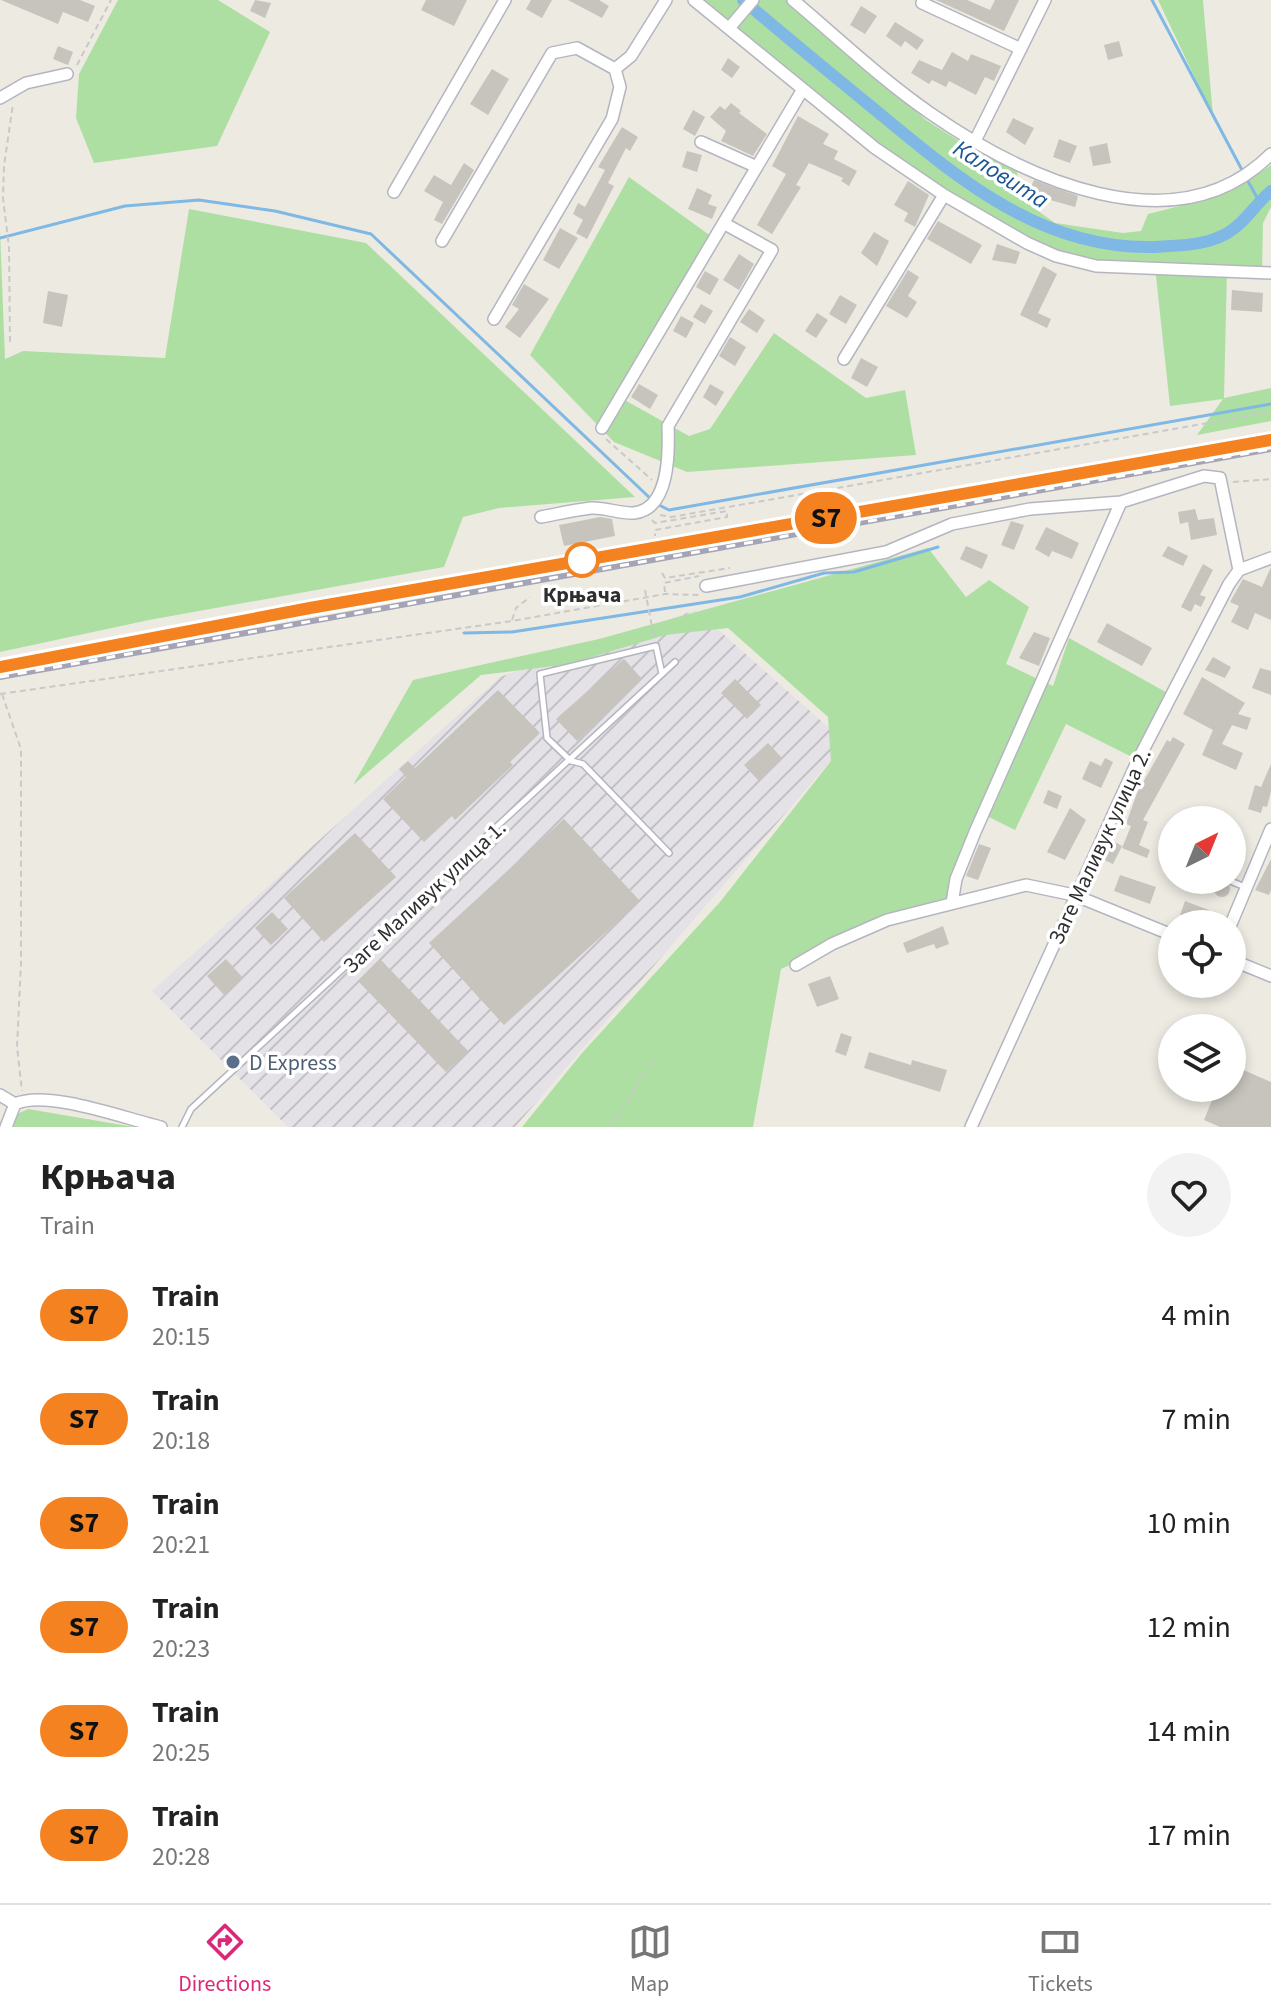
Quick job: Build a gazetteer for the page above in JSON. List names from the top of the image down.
{
  "streets": {
    "street": ["Заге Маливук улица 2."],
    "lane": ["Заге Маливук улица 1."]
  },
  "water": ["Каловита"],
  "places": ["Крњача", "D Express"],
  "north": "top right",
  "page": {
    "on_map": "S7",
    "heading": ["Крњача", "Train"],
    "list": [
      {
        "mark": "S7",
        "name": "Train",
        "note": "20:15",
        "value": "4 min"
      },
      {
        "mark": "S7",
        "name": "Train",
        "note": "20:18",
        "value": "7 min"
      },
      {
        "mark": "S7",
        "name": "Train",
        "note": "20:21",
        "value": "10 min"
      },
      {
        "mark": "S7",
        "name": "Train",
        "note": "20:23",
        "value": "12 min"
      },
      {
        "mark": "S7",
        "name": "Train",
        "note": "20:25",
        "value": "14 min"
      },
      {
        "mark": "S7",
        "name": "Train",
        "note": "20:28",
        "value": "17 min"
      }
    ],
    "tabs": ["Directions", "Map", "Tickets"]
  }
}
